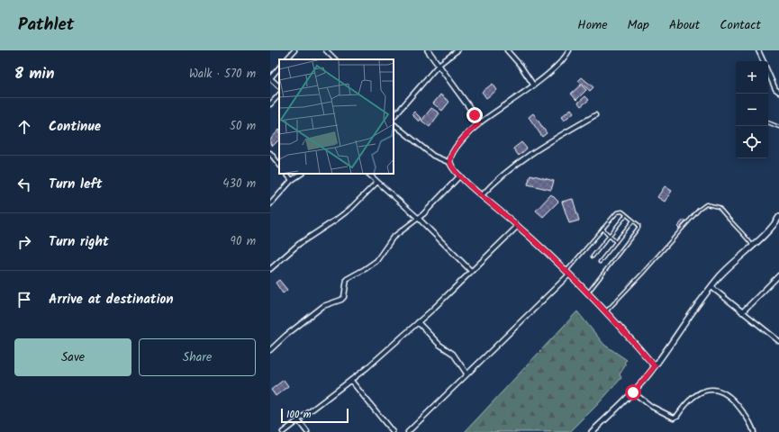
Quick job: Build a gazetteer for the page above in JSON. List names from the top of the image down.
{
  "scale_bar": "100 m",
  "page": {
    "header": "Pathlet",
    "nav": [
      "Home",
      "Map",
      "About",
      "Contact"
    ],
    "heading": ["8 min", "Walk · 570 m"],
    "map_buttons": ["+", "−"],
    "list": [
      ["Continue", "50 m"],
      ["Turn left", "430 m"],
      ["Turn right", "90 m"],
      "Arrive at destination"
    ],
    "buttons": ["Save", "Share"],
    "scale": "100 m"
  }
}
